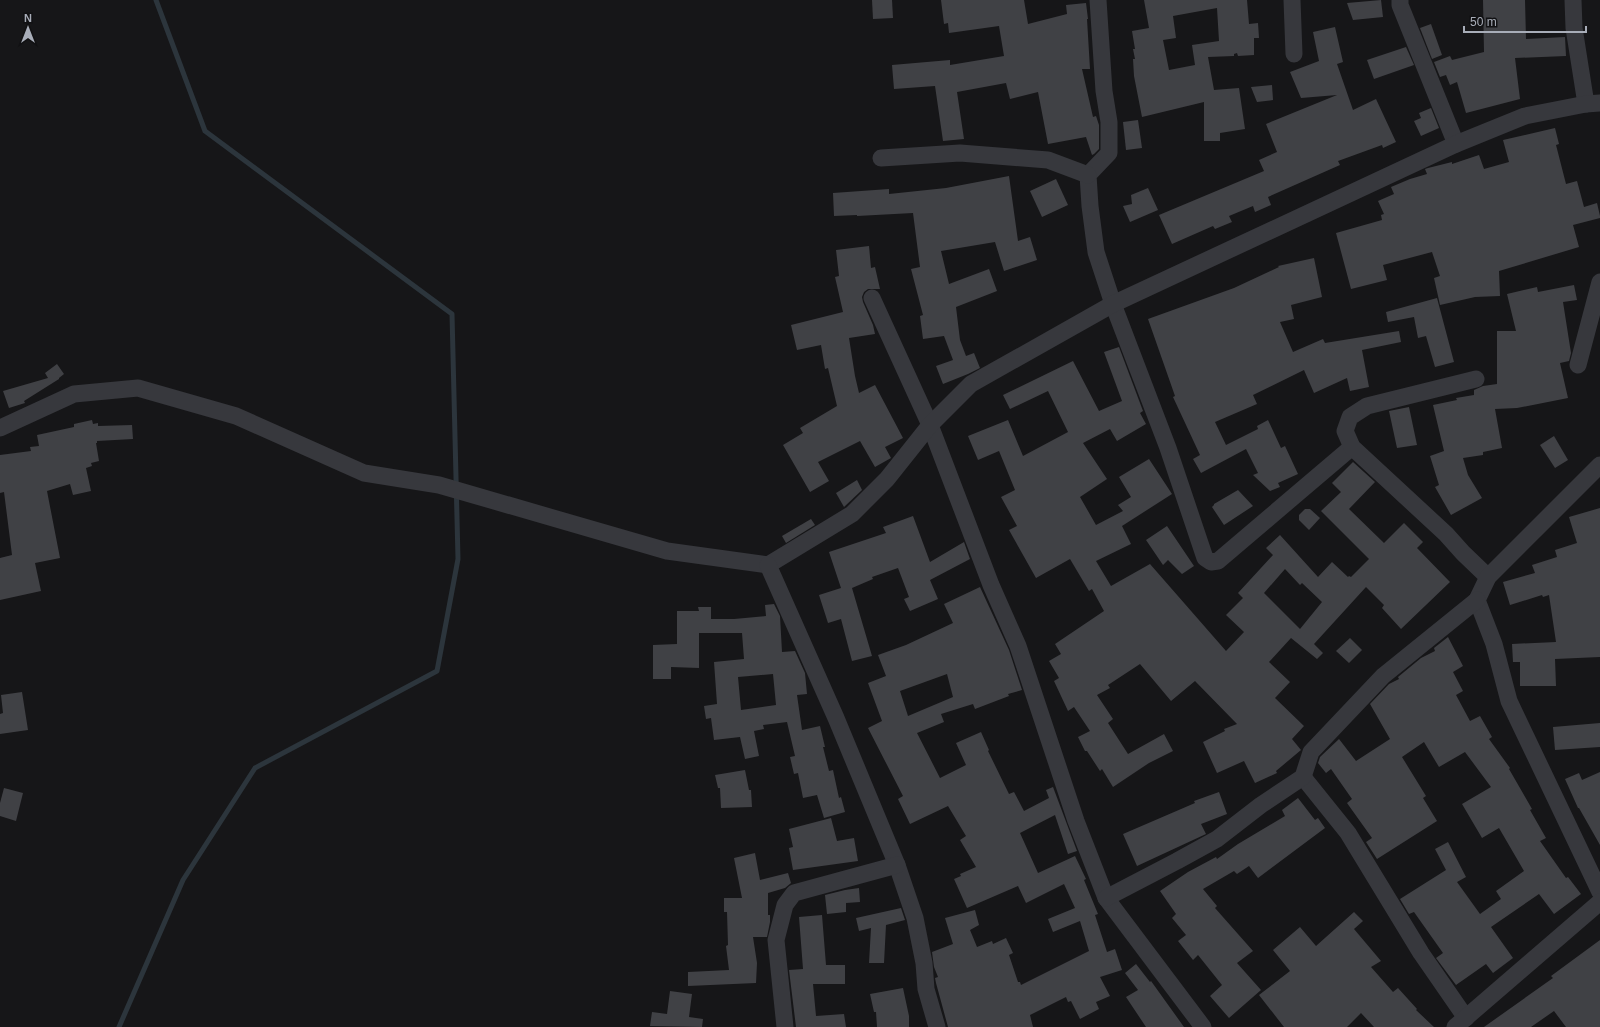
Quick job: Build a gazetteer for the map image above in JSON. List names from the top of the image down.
{
  "scale_bar": "50 m",
  "north": "top"
}
